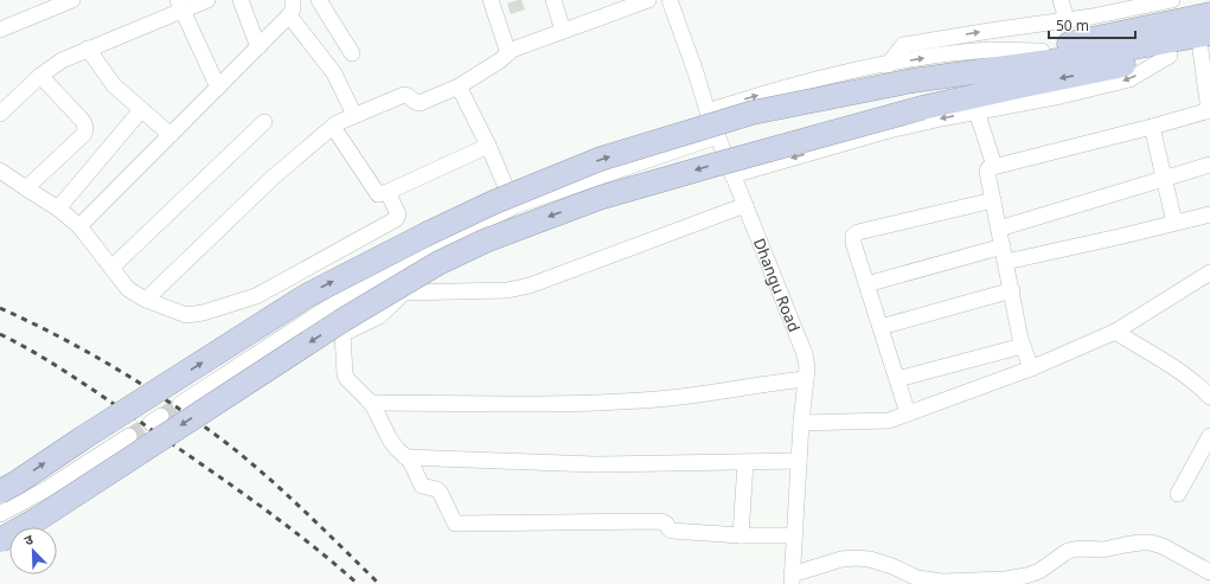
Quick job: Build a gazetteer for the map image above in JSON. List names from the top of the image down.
{
  "streets": {
    "street": ["Dhangu Road"]
  },
  "scale_bar": "50 m",
  "north": "top left"
}
